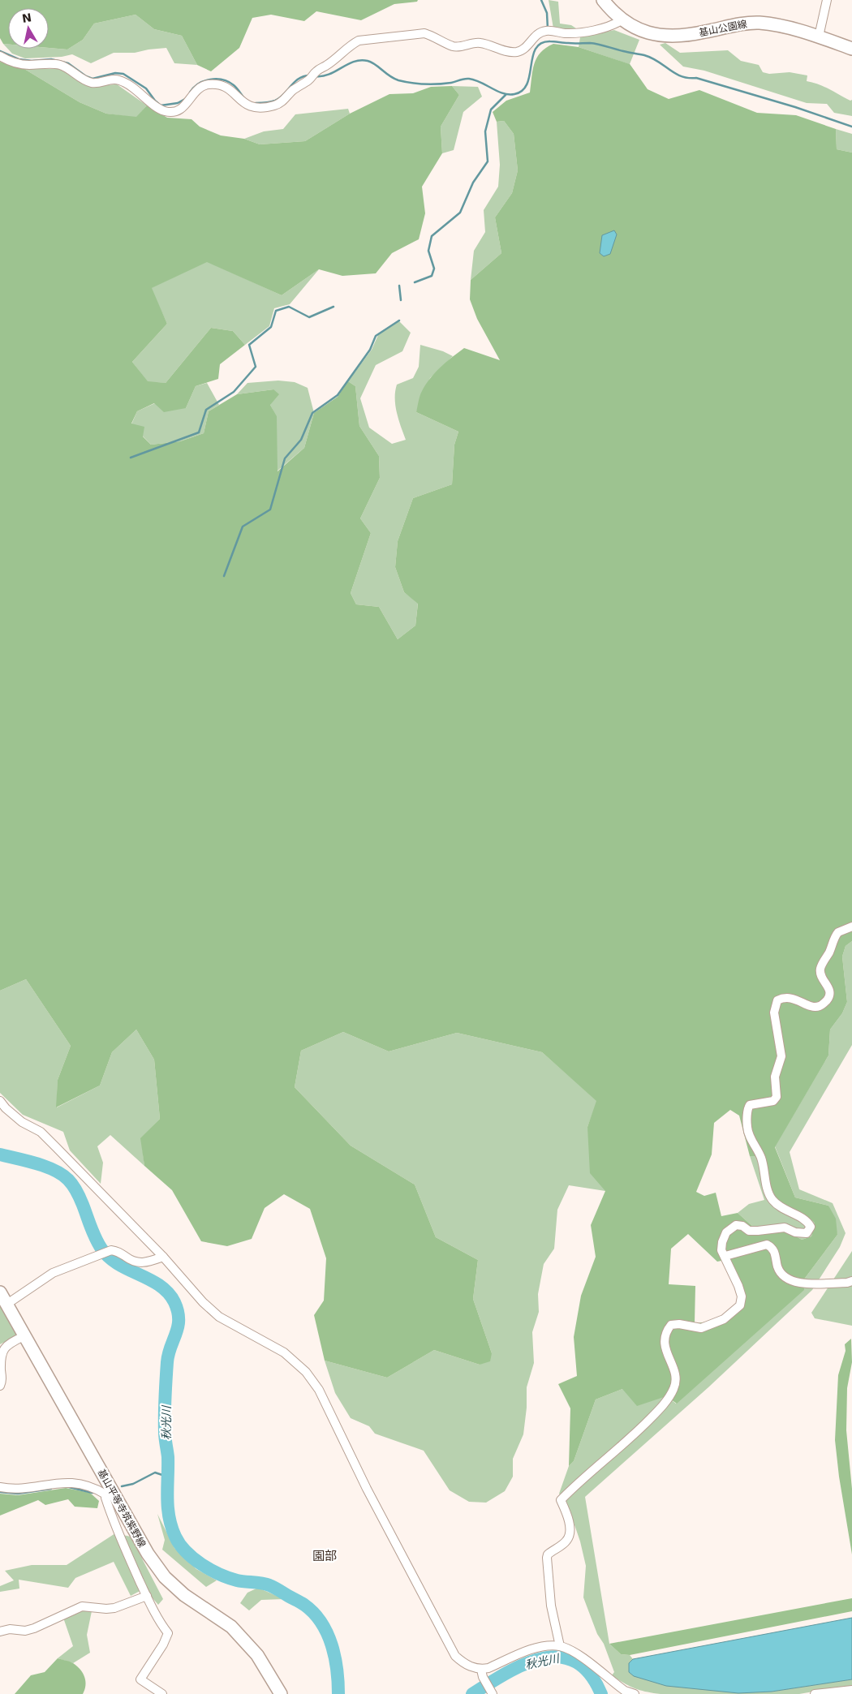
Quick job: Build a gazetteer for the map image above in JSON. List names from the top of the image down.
{
  "streets": {
    "main road": ["基山公園線", "基山平等寺筑紫野線"]
  },
  "districts": ["園部"],
  "water": ["秋光川"],
  "north": "top"
}
